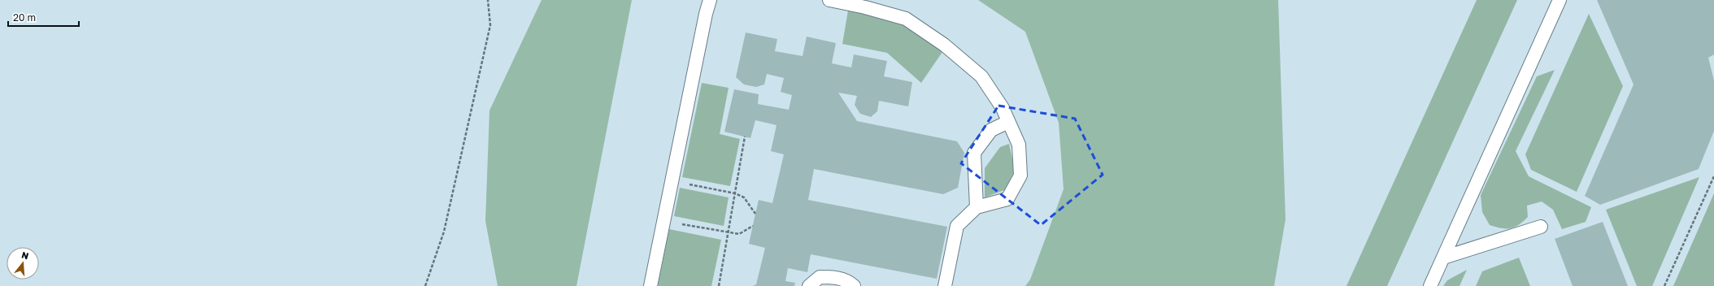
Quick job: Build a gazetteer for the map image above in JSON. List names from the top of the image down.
{
  "scale_bar": "20 m",
  "north": "top"
}
